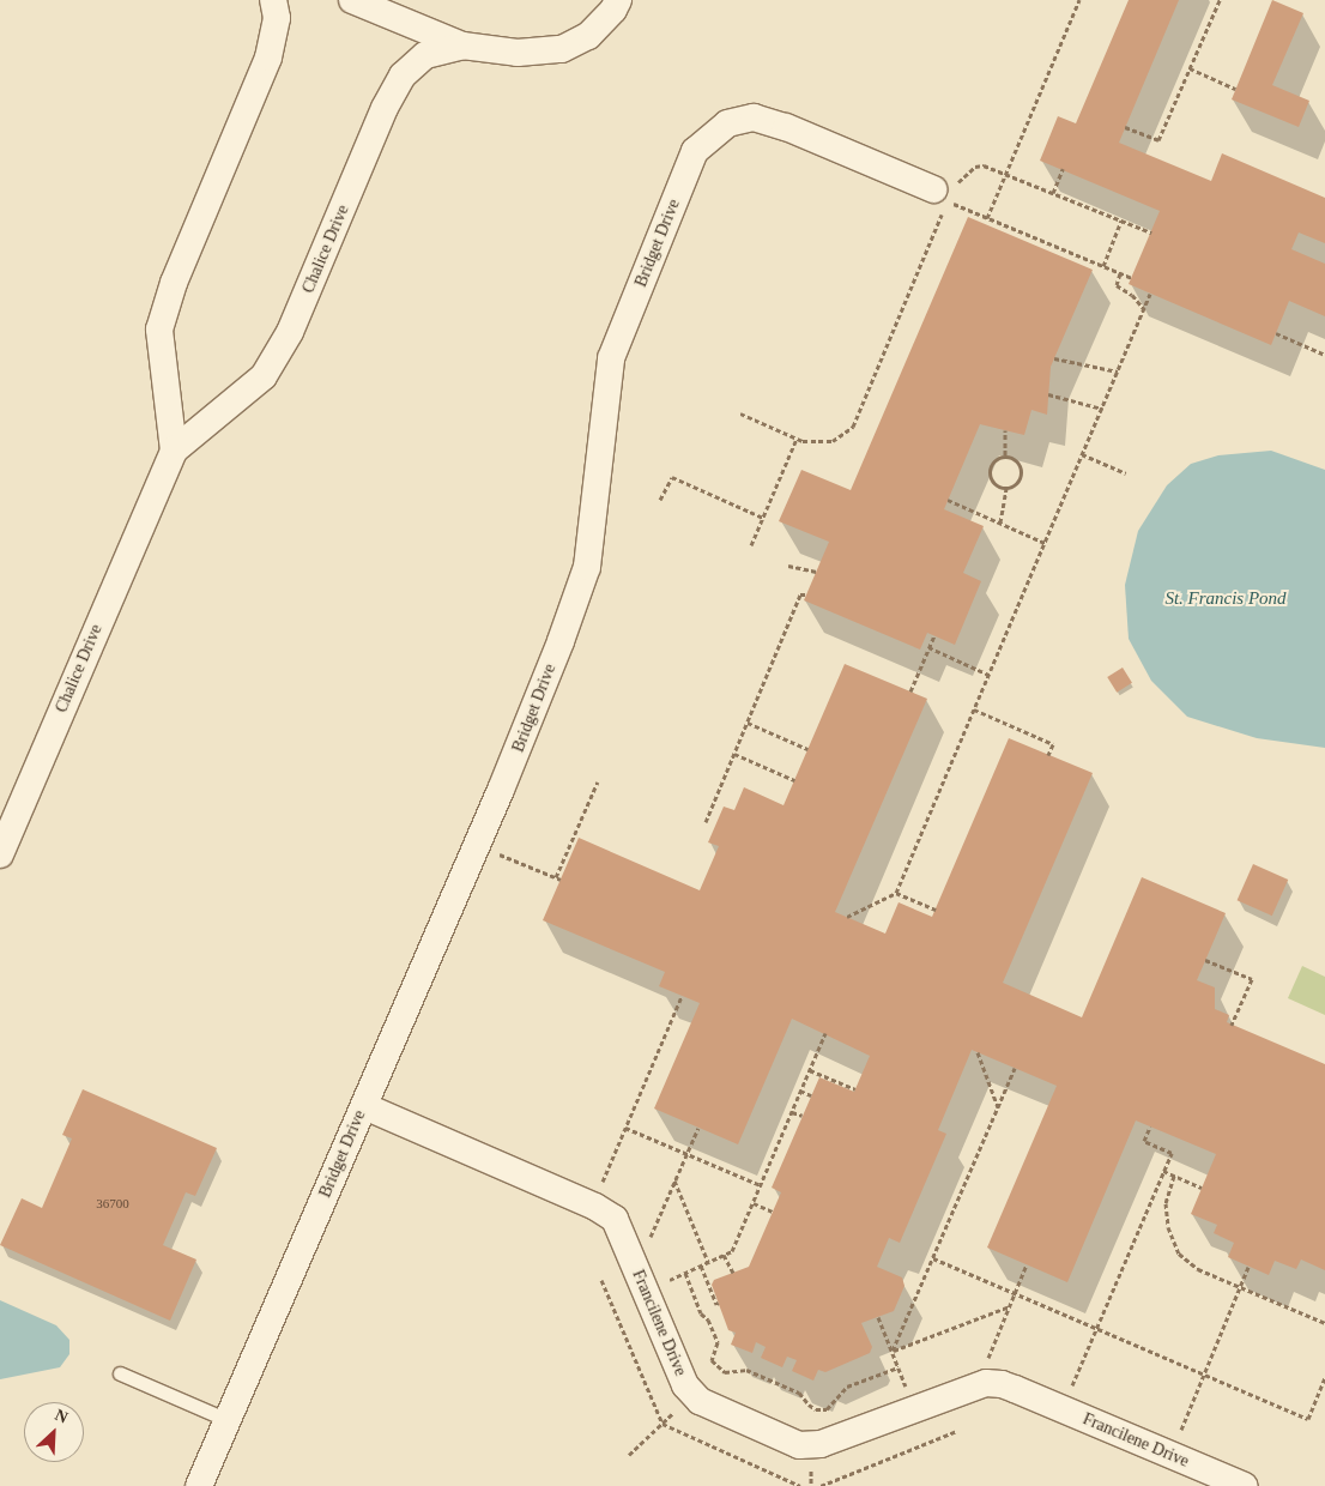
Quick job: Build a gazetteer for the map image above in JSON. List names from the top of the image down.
{
  "streets": {
    "street": ["Bridget Drive", "Chalice Drive", "Francilene Drive"]
  },
  "crossings": [
    ["Bridget Drive", "Francilene Drive"]
  ],
  "water": ["St. Francis Pond"],
  "house_numbers": ["36700"],
  "north": "top right"
}
